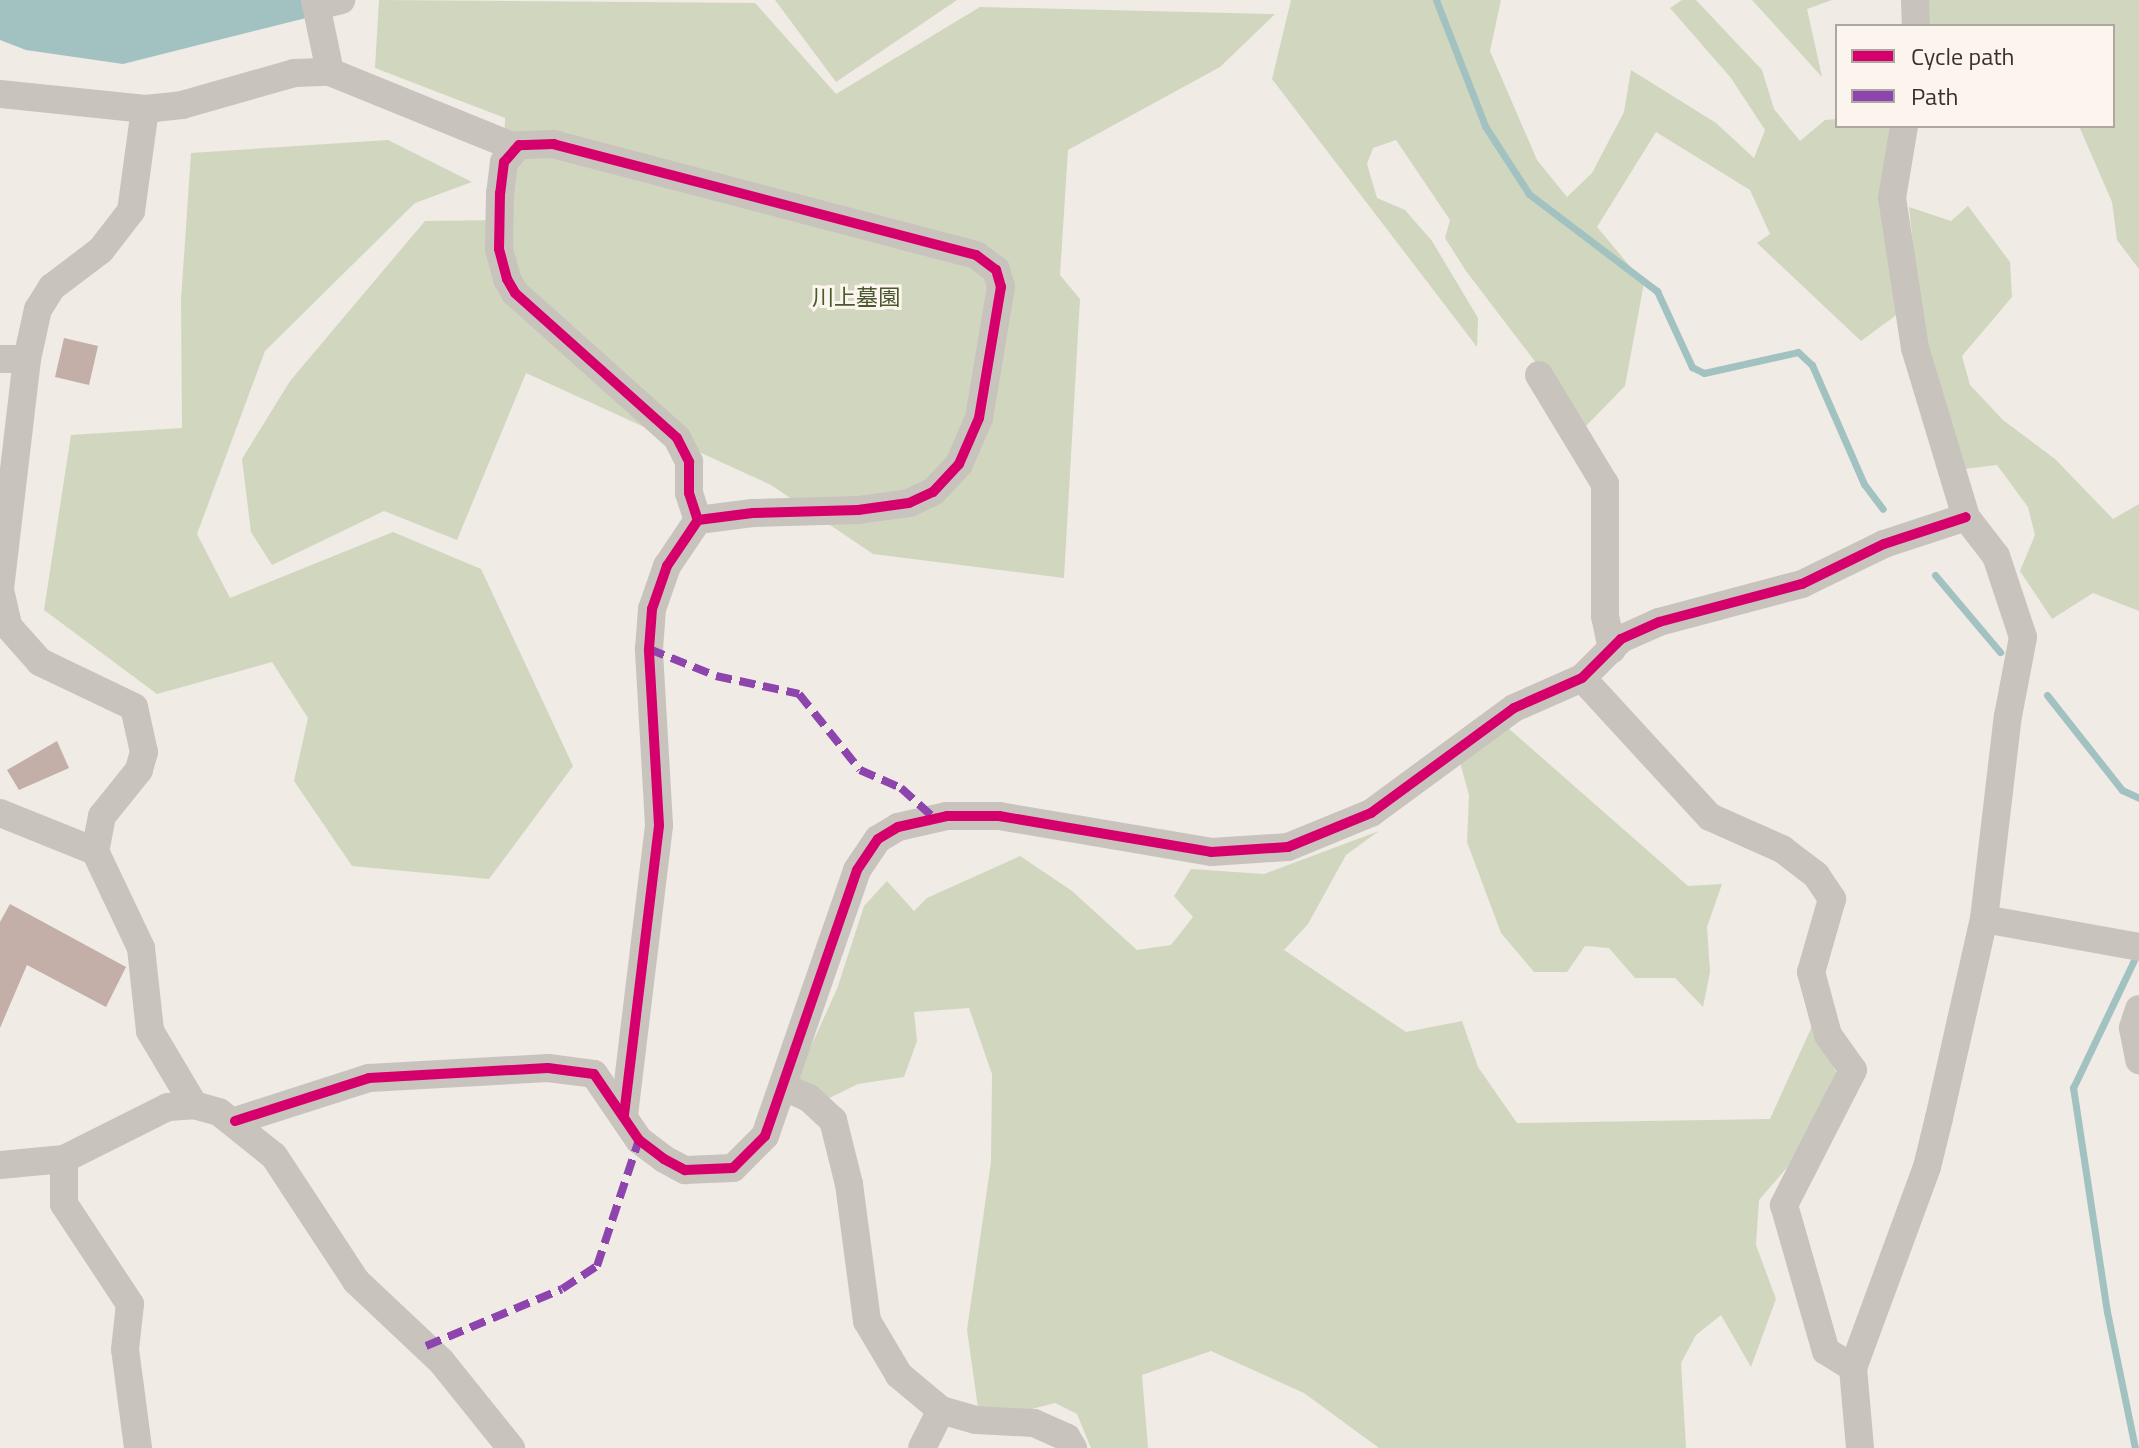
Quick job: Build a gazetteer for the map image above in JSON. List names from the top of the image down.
{
  "parks": ["川上墓園"],
  "legend": ["Cycle path", "Path"]
}
